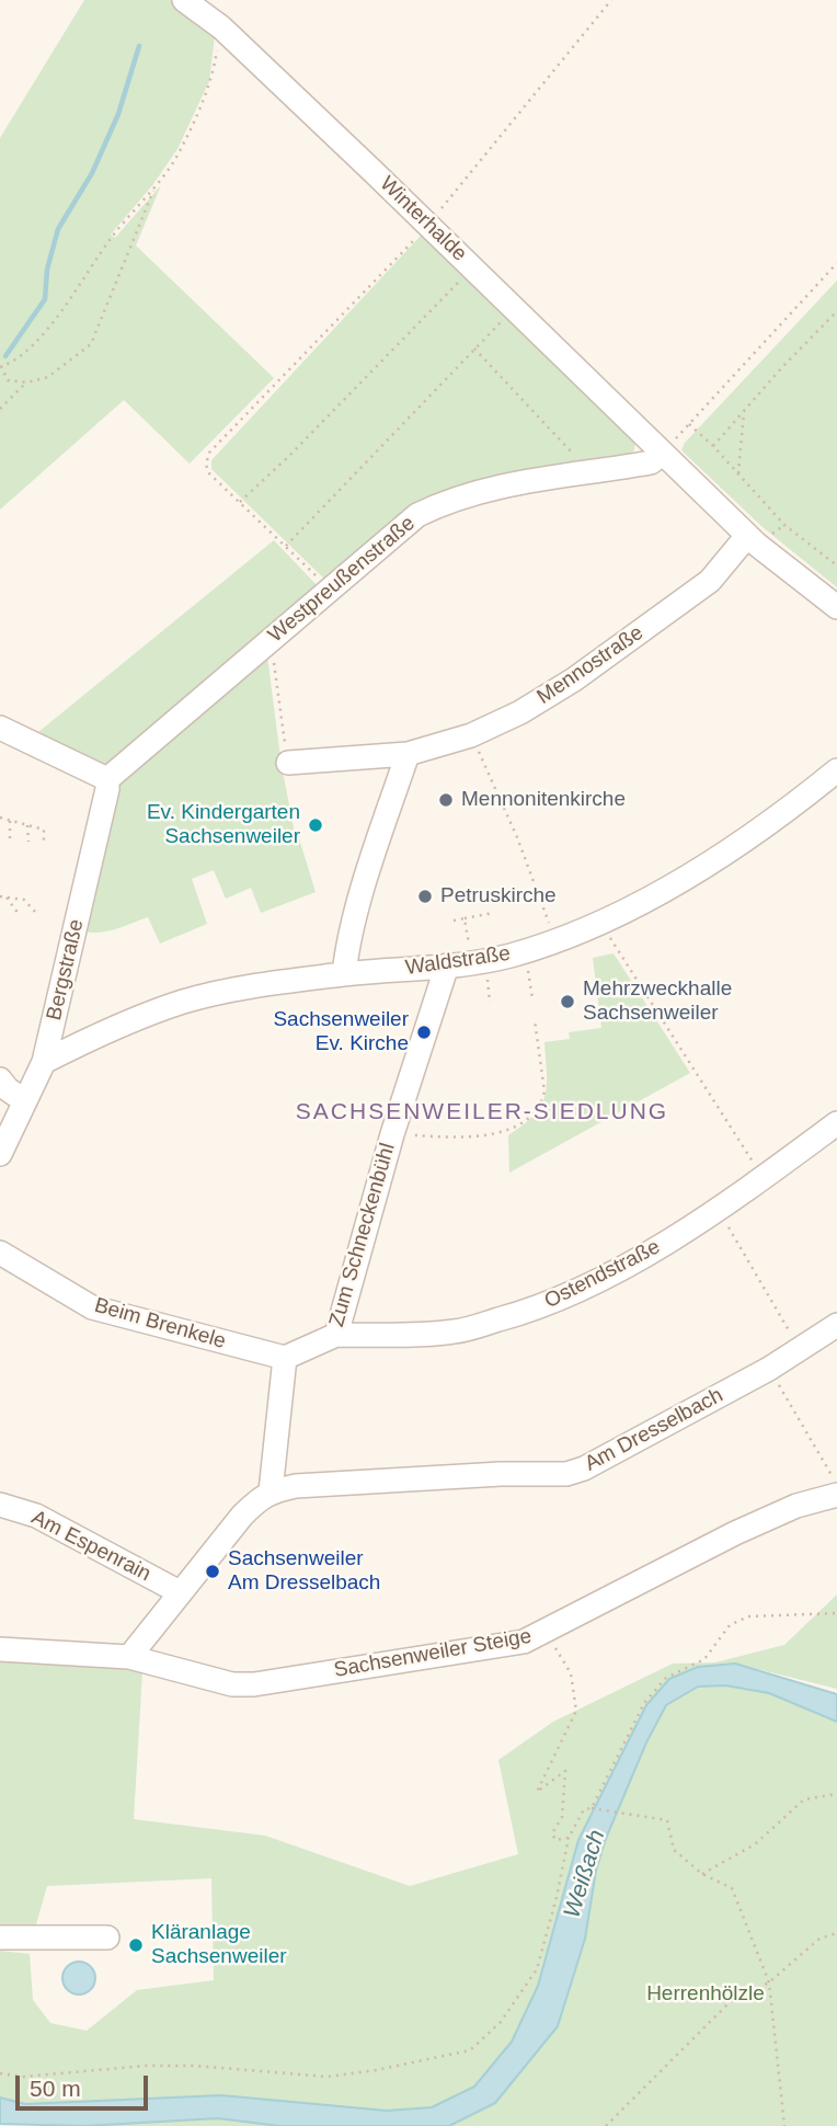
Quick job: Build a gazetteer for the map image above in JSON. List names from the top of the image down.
{
  "streets": {
    "street": [
      "Winterhalde",
      "Westpreußenstraße",
      "Mennostraße",
      "Waldstraße",
      "Bergstraße",
      "Zum Schneckenbühl",
      "Ostendstraße",
      "Beim Brenkele",
      "Am Dresselbach",
      "Am Espenrain",
      "Sachsenweiler Steige"
    ]
  },
  "crossings": [
    ["Winterhalde", "Westpreußenstraße"],
    ["Winterhalde", "Mennostraße"],
    ["Westpreußenstraße", "Bergstraße"],
    ["Waldstraße", "Bergstraße"],
    ["Waldstraße", "Zum Schneckenbühl"],
    ["Zum Schneckenbühl", "Ostendstraße"],
    ["Zum Schneckenbühl", "Beim Brenkele"]
  ],
  "districts": ["SACHSENWEILER-SIEDLUNG"],
  "water": ["Weißach"],
  "parks": ["Herrenhölzle"],
  "places": [
    "Mennonitenkirche",
    "Ev. Kindergarten Sachsenweiler",
    "Petruskirche",
    "Mehrzweckhalle Sachsenweiler",
    "Sachsenweiler Ev. Kirche",
    "Sachsenweiler Am Dresselbach",
    "Kläranlage Sachsenweiler"
  ],
  "scale_bar": "50 m"
}
